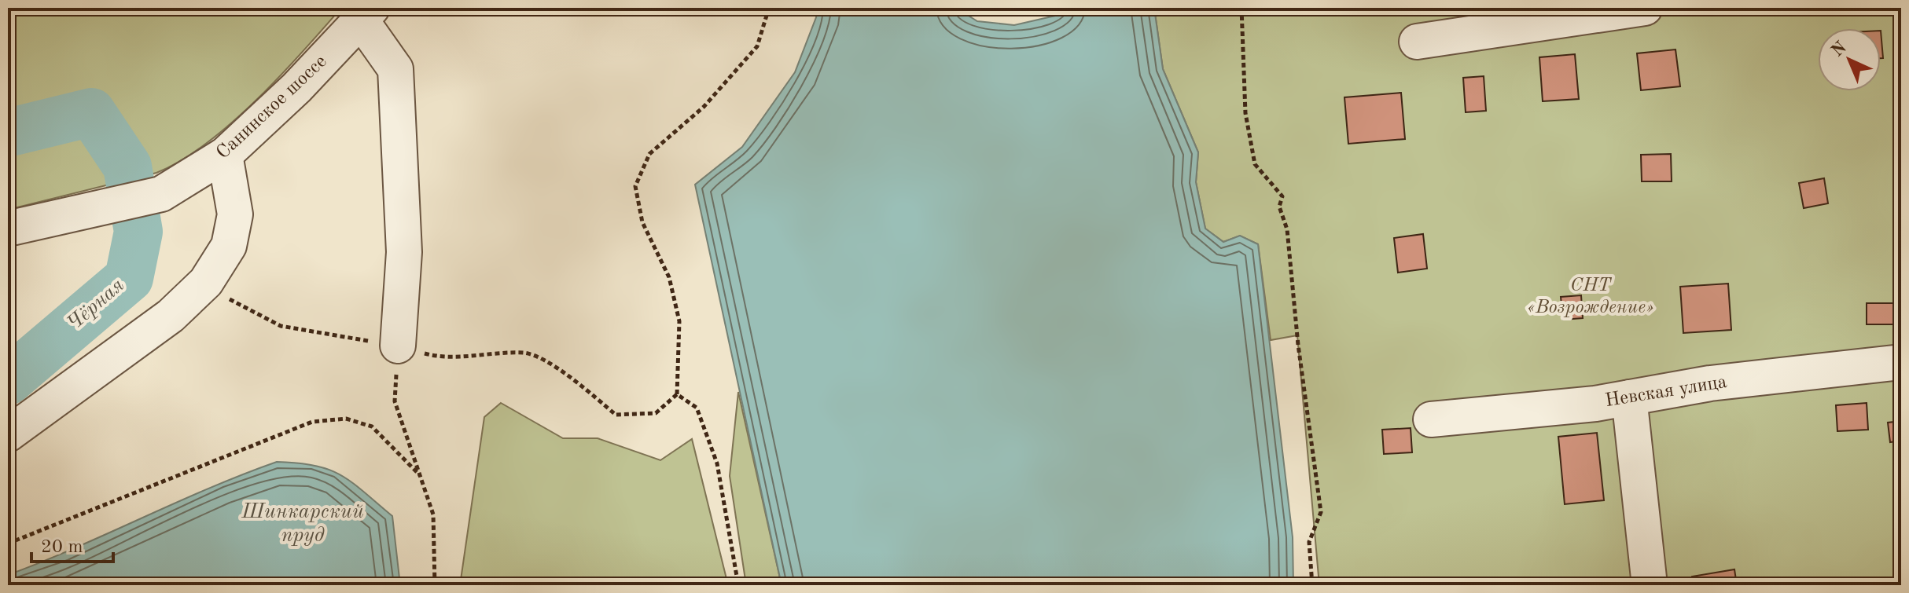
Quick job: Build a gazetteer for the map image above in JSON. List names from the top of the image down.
{
  "streets": {
    "street": ["Санинское шоссе", "Невская улица"]
  },
  "water": ["Чёрная", "Шинкарский пруд"],
  "parks": ["СНТ «Возрождение»"],
  "scale_bar": "20 m",
  "north": "top left"
}
